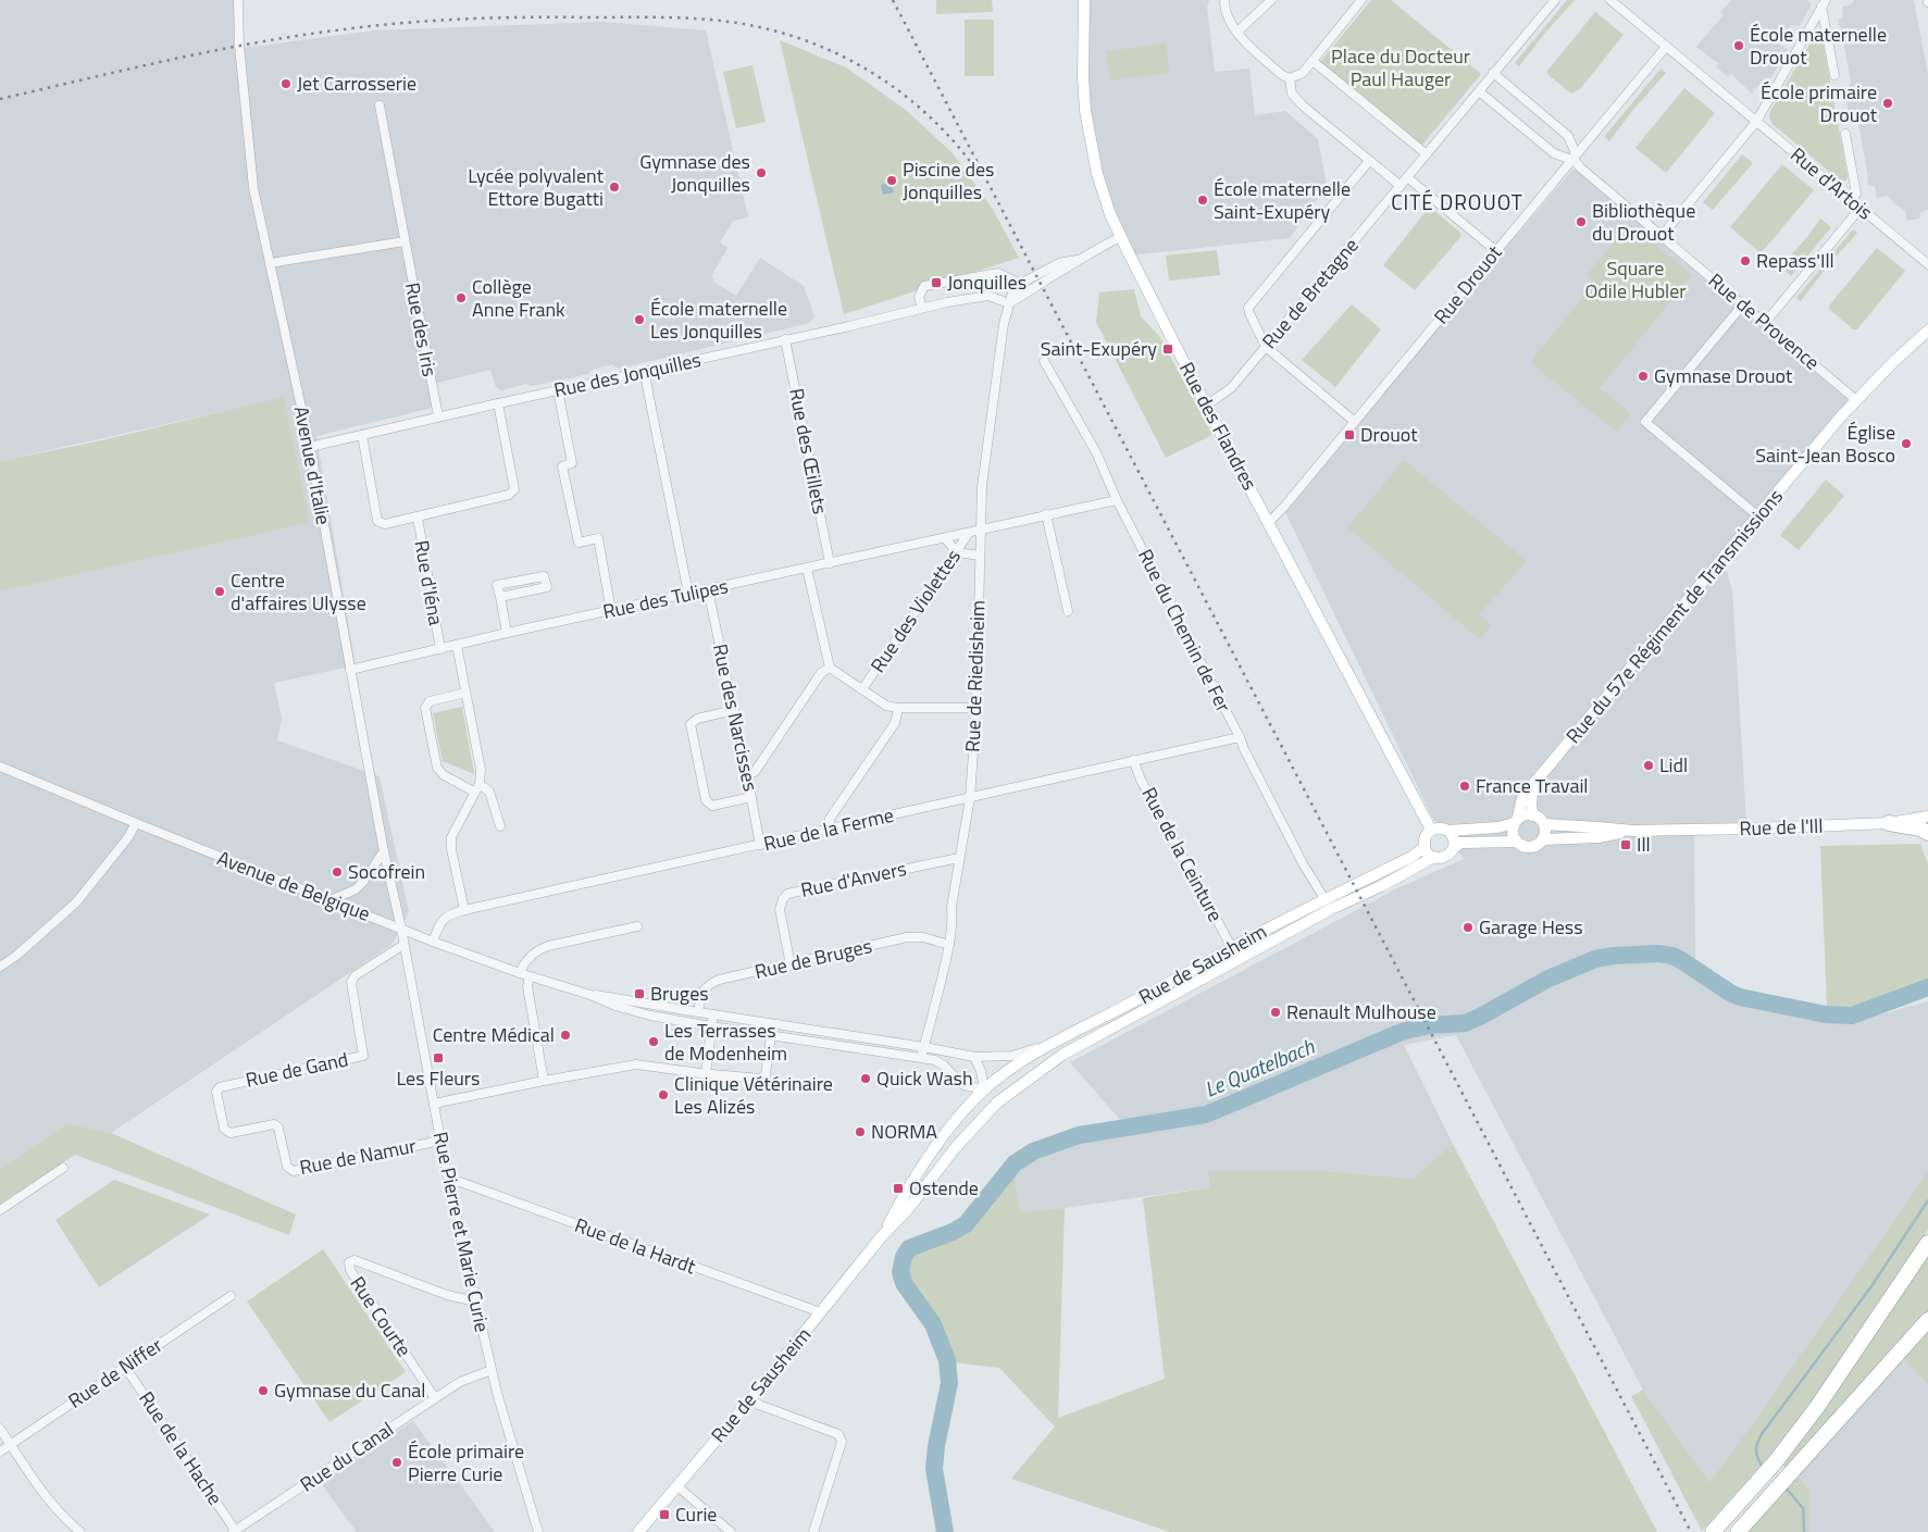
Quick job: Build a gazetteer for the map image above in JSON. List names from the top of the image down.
{
  "streets": {
    "main road": [
      "Rue des Flandres",
      "Rue du 57e Régiment de Transmissions",
      "Rue de l'Ill",
      "Rue de Sausheim"
    ],
    "street": [
      "Rue d'Artois",
      "Rue Drouot",
      "Rue de Bretagne",
      "Rue de Provence",
      "Rue des Iris",
      "Rue des Jonquilles",
      "Rue des Œillets",
      "Avenue d'Italie",
      "Rue d'Iéna",
      "Rue des Tulipes",
      "Rue des Violettes",
      "Rue du Chemin de Fer",
      "Rue de Riedisheim",
      "Rue des Narcisses",
      "Rue de la Ferme",
      "Rue de la Ceinture",
      "Rue d'Anvers",
      "Avenue de Belgique",
      "Rue de Bruges",
      "Rue de Gand",
      "Rue de Namur",
      "Rue Pierre et Marie Curie",
      "Rue de la Hardt",
      "Rue Courte",
      "Rue de Niffer",
      "Rue de la Hache",
      "Rue du Canal"
    ]
  },
  "crossings": [
    ["Rue d'Artois", "Rue Drouot"],
    ["Rue Drouot", "Rue de Provence"],
    ["Rue Drouot", "Rue des Flandres"],
    ["Rue de Bretagne", "Rue de Provence"],
    ["Rue de Bretagne", "Rue des Flandres"],
    ["Rue de Provence", "Rue du 57e Régiment de Transmissions"],
    ["Rue des Iris", "Rue des Jonquilles"],
    ["Rue des Jonquilles", "Rue des Œillets"],
    ["Rue des Jonquilles", "Avenue d'Italie"],
    ["Rue des Jonquilles", "Rue de Riedisheim"],
    ["Rue des Flandres", "Rue de Sausheim"],
    ["Rue des Œillets", "Rue des Tulipes"],
    ["Avenue d'Italie", "Rue des Tulipes"],
    ["Avenue d'Italie", "Avenue de Belgique"],
    ["Avenue d'Italie", "Rue Pierre et Marie Curie"],
    ["Rue d'Iéna", "Rue des Tulipes"],
    ["Rue des Tulipes", "Rue des Violettes"],
    ["Rue des Tulipes", "Rue du Chemin de Fer"],
    ["Rue des Tulipes", "Rue de Riedisheim"],
    ["Rue des Tulipes", "Rue des Narcisses"],
    ["Rue du 57e Régiment de Transmissions", "Rue de l'Ill"],
    ["Rue du Chemin de Fer", "Rue de la Ferme"],
    ["Rue du Chemin de Fer", "Rue de Sausheim"],
    ["Rue de Riedisheim", "Rue de la Ferme"],
    ["Rue de Riedisheim", "Rue d'Anvers"],
    ["Rue de Riedisheim", "Avenue de Belgique"],
    ["Rue de Riedisheim", "Rue de Bruges"],
    ["Rue des Narcisses", "Rue de la Ferme"],
    ["Rue de la Ferme", "Rue de la Ceinture"],
    ["Rue de la Ferme", "Avenue de Belgique"],
    ["Rue de la Ceinture", "Rue de Sausheim"],
    ["Rue d'Anvers", "Rue de Bruges"],
    ["Avenue de Belgique", "Rue de Bruges"],
    ["Avenue de Belgique", "Rue de Sausheim"],
    ["Avenue de Belgique", "Rue Pierre et Marie Curie"],
    ["Rue de Sausheim", "Rue de la Hardt"],
    ["Rue de Gand", "Rue de Namur"],
    ["Rue de Gand", "Rue Pierre et Marie Curie"],
    ["Rue de Namur", "Rue Pierre et Marie Curie"],
    ["Rue Pierre et Marie Curie", "Rue de la Hardt"],
    ["Rue Pierre et Marie Curie", "Rue Courte"],
    ["Rue Pierre et Marie Curie", "Rue du Canal"],
    ["Rue Courte", "Rue du Canal"],
    ["Rue de Niffer", "Rue de la Hache"],
    ["Rue de la Hache", "Rue du Canal"]
  ],
  "districts": ["CITÉ DROUOT"],
  "water": ["Le Quatelbach"],
  "parks": ["Place du Docteur Paul Hauger", "Square Odile Hubler"],
  "places": {
    "other": [
      "École maternelle Drouot",
      "Jet Carrosserie",
      "École primaire Drouot",
      "Gymnase des Jonquilles",
      "Piscine des Jonquilles",
      "Lycée polyvalent Ettore Bugatti",
      "École maternelle Saint-Exupéry",
      "Bibliothèque du Drouot",
      "Repass'Ill",
      "Collège Anne Frank",
      "École maternelle Les Jonquilles",
      "Gymnase Drouot",
      "Église Saint-Jean Bosco",
      "Centre d'affaires Ulysse",
      "Lidl",
      "France Travail",
      "Socofrein",
      "Garage Hess",
      "Renault Mulhouse",
      "Centre Médical",
      "Les Terrasses de Modenheim",
      "Quick Wash",
      "Clinique Vétérinaire Les Alizés",
      "NORMA",
      "Gymnase du Canal",
      "École primaire Pierre Curie"
    ],
    "transit": [
      "Jonquilles",
      "Saint-Exupéry",
      "Drouot",
      "Ill",
      "Bruges",
      "Les Fleurs",
      "Ostende",
      "Curie"
    ]
  }
}
